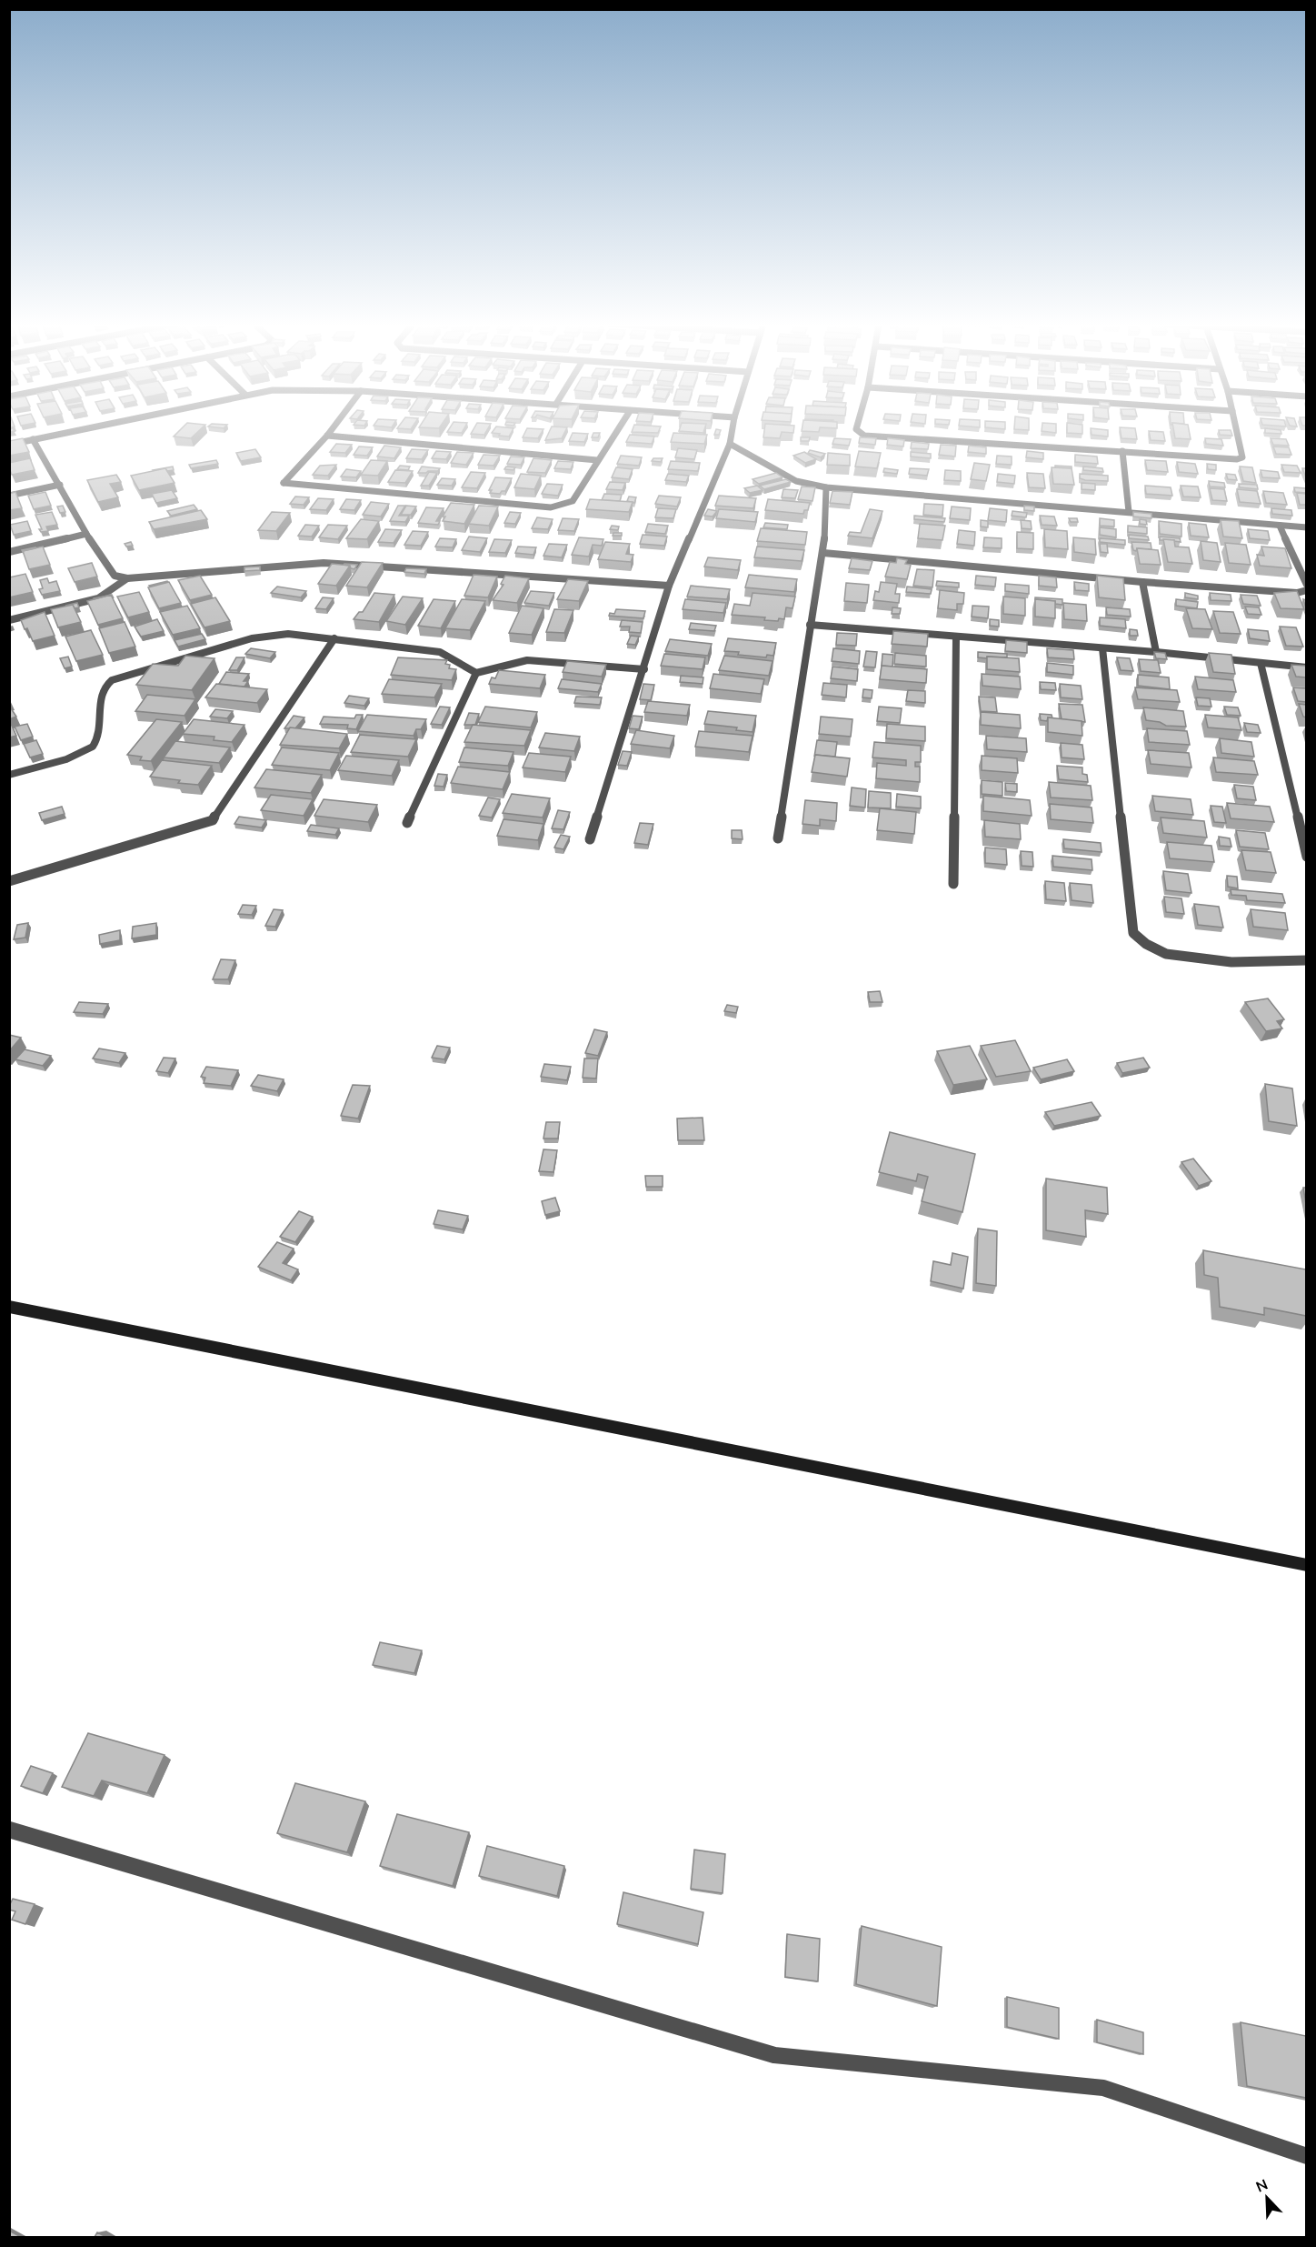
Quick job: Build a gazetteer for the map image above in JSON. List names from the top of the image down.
{
  "north": "top left"
}
